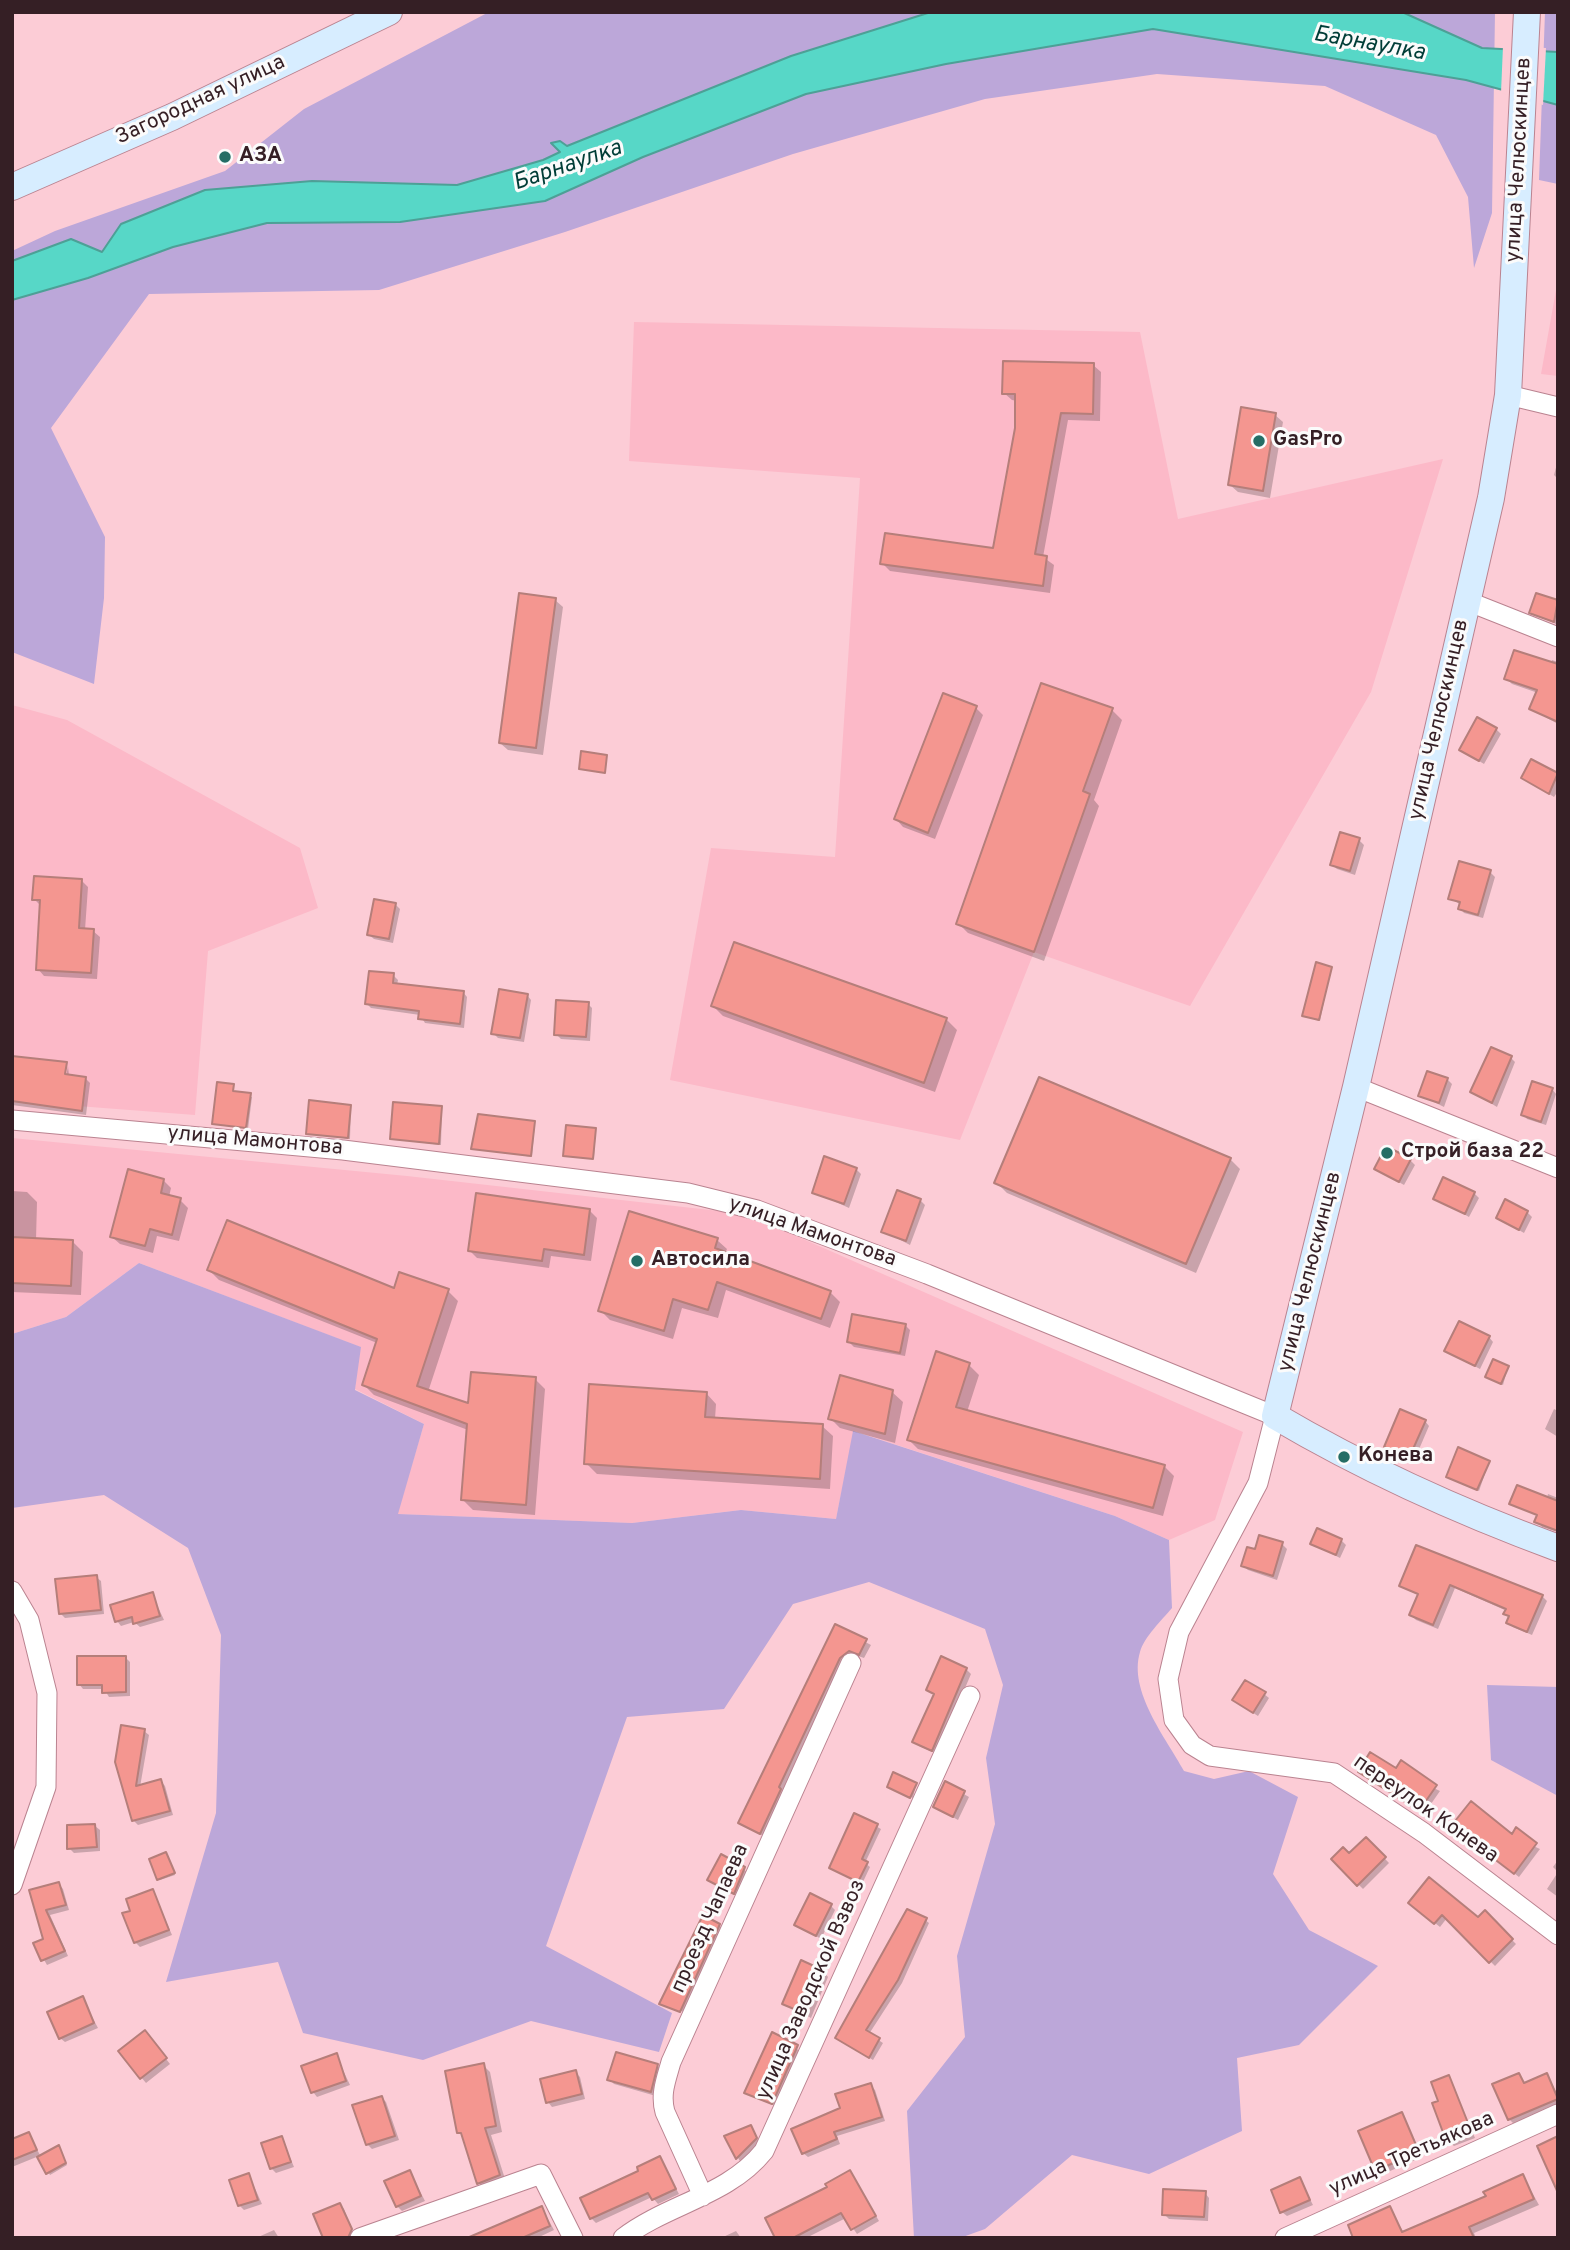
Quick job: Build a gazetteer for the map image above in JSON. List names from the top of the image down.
{
  "streets": {
    "main road": ["Загородная улица", "улица Челюскинцев", "улица Мамонтова"],
    "street": [
      "переулок Конева",
      "проезд Чапаева",
      "улица Заводской Взвоз",
      "улица Третьякова"
    ]
  },
  "crossings": [
    ["улица Челюскинцев", "улица Мамонтова"],
    ["улица Челюскинцев", "переулок Конева"],
    ["улица Мамонтова", "переулок Конева"],
    ["проезд Чапаева", "улица Заводской Взвоз"]
  ],
  "water": ["Барнаулка"],
  "places": [
    "АЗА",
    "GasPro",
    "Строй база 22",
    "Автосила",
    "Конева"
  ]
}
